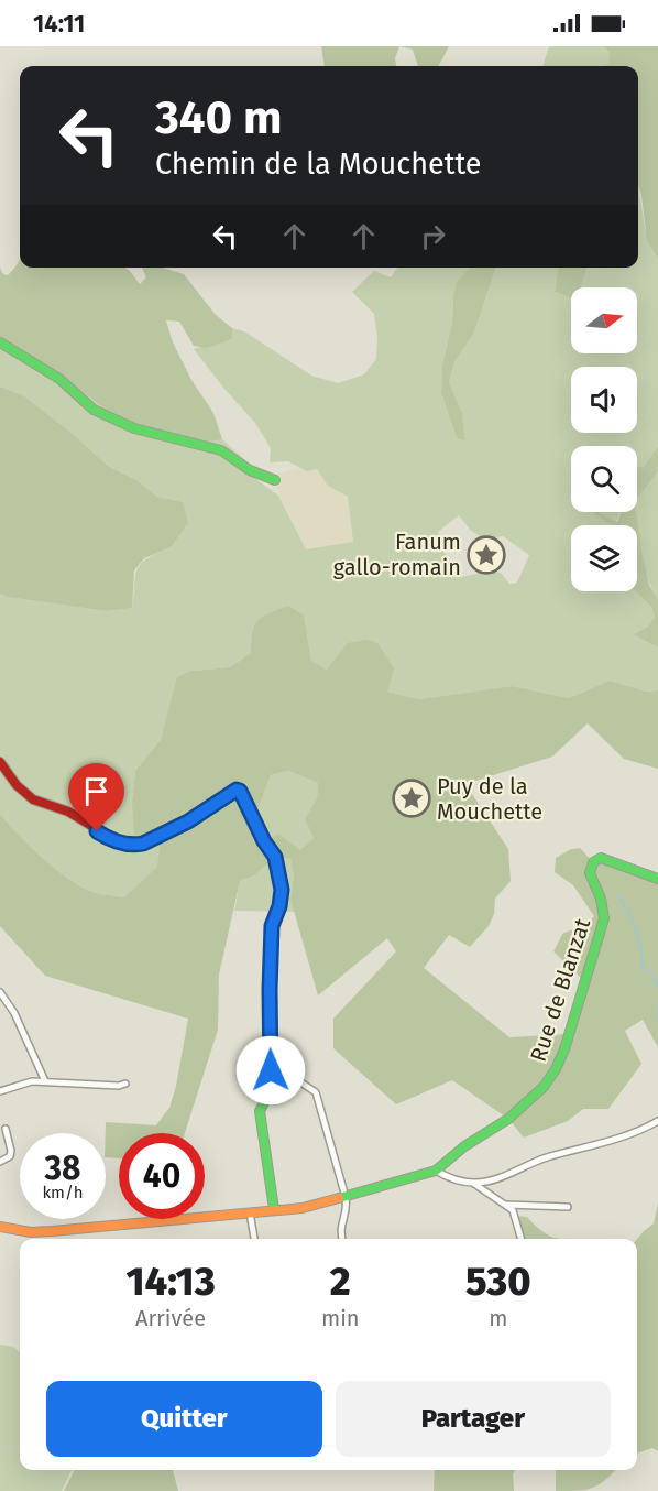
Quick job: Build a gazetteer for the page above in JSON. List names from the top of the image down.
{
  "streets": {
    "street": ["Rue de Blanzat"]
  },
  "places": {
    "place": ["Fanum gallo-romain", "Puy de la Mouchette"]
  },
  "north": "right",
  "page": {
    "status": "14:11",
    "turn": ["340 m", "Chemin de la Mouchette"],
    "speed": "38 km/h",
    "limit": "40",
    "eta": [
      "14:13",
      "Arrivée",
      "2",
      "min",
      "530",
      "m"
    ],
    "buttons": ["Quitter", "Partager"]
  }
}
